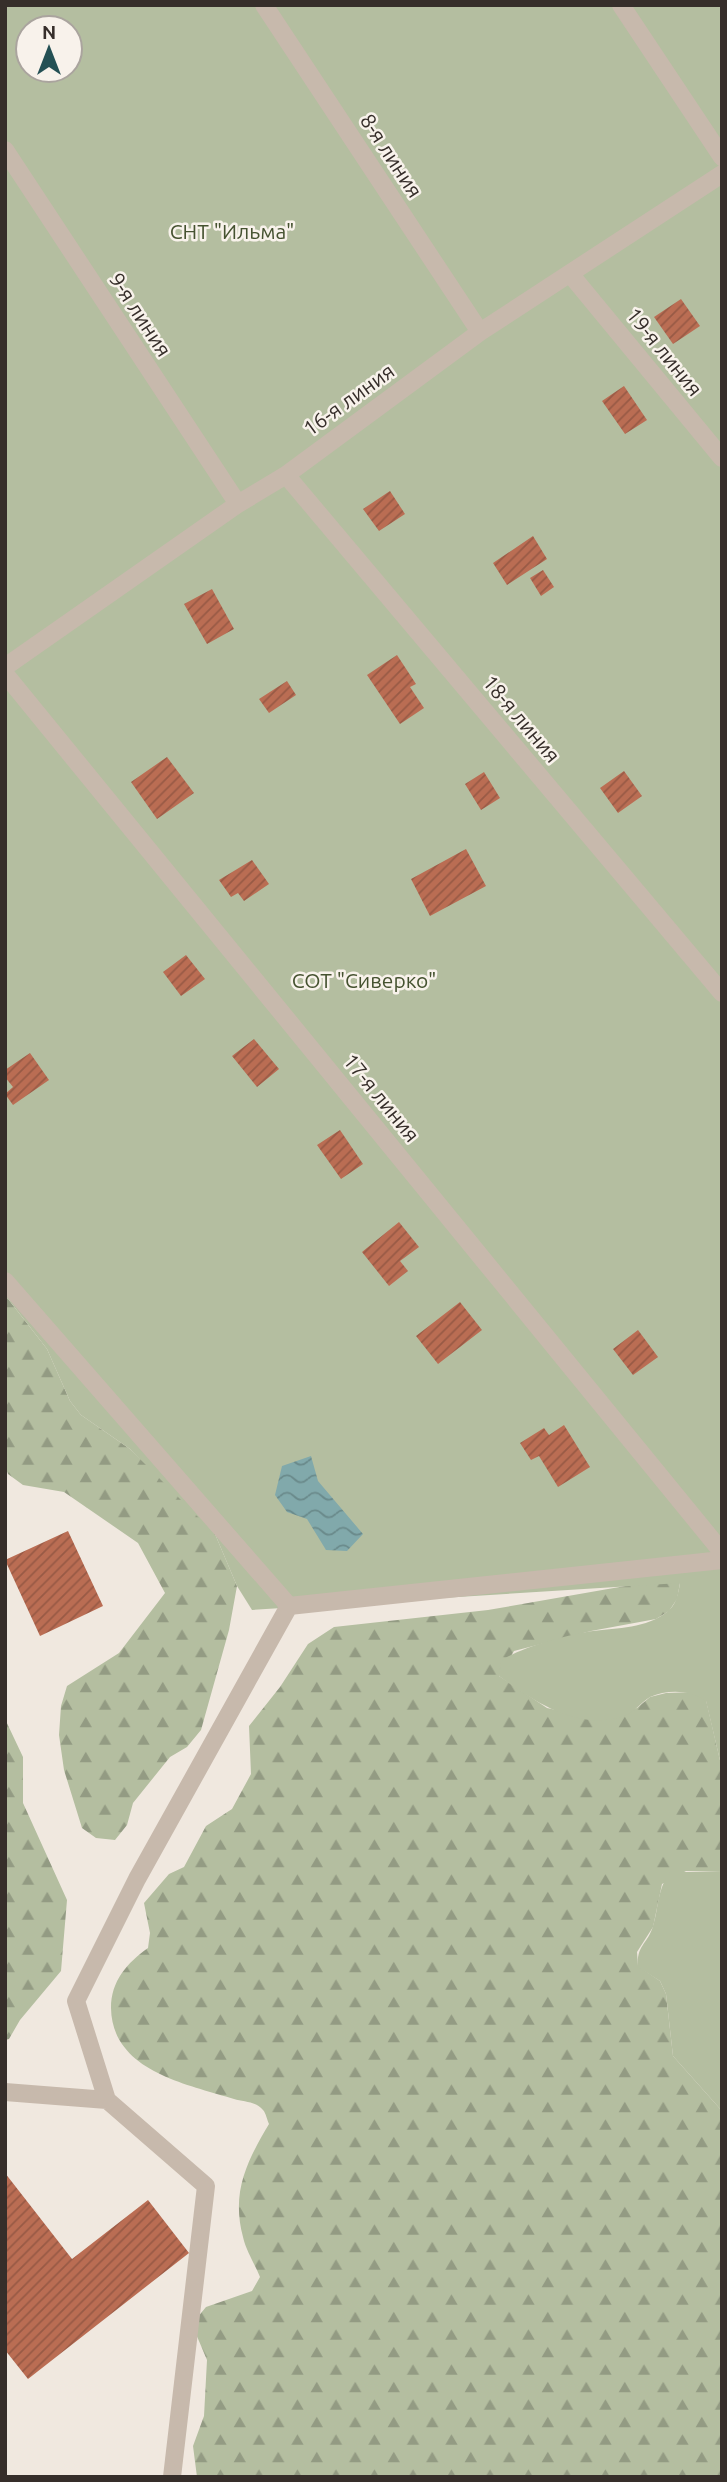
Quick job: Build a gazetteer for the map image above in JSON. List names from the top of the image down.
{
  "streets": {
    "street": [
      "8-я линия",
      "9-я линия",
      "19-я линия",
      "16-я линия",
      "18-я линия",
      "17-я линия"
    ]
  },
  "crossings": [
    ["8-я линия", "16-я линия"],
    ["9-я линия", "16-я линия"],
    ["19-я линия", "16-я линия"],
    ["16-я линия", "18-я линия"]
  ],
  "parks": ["СНТ \"Ильма\"", "СОТ \"Сиверко\""],
  "north": "top"
}
